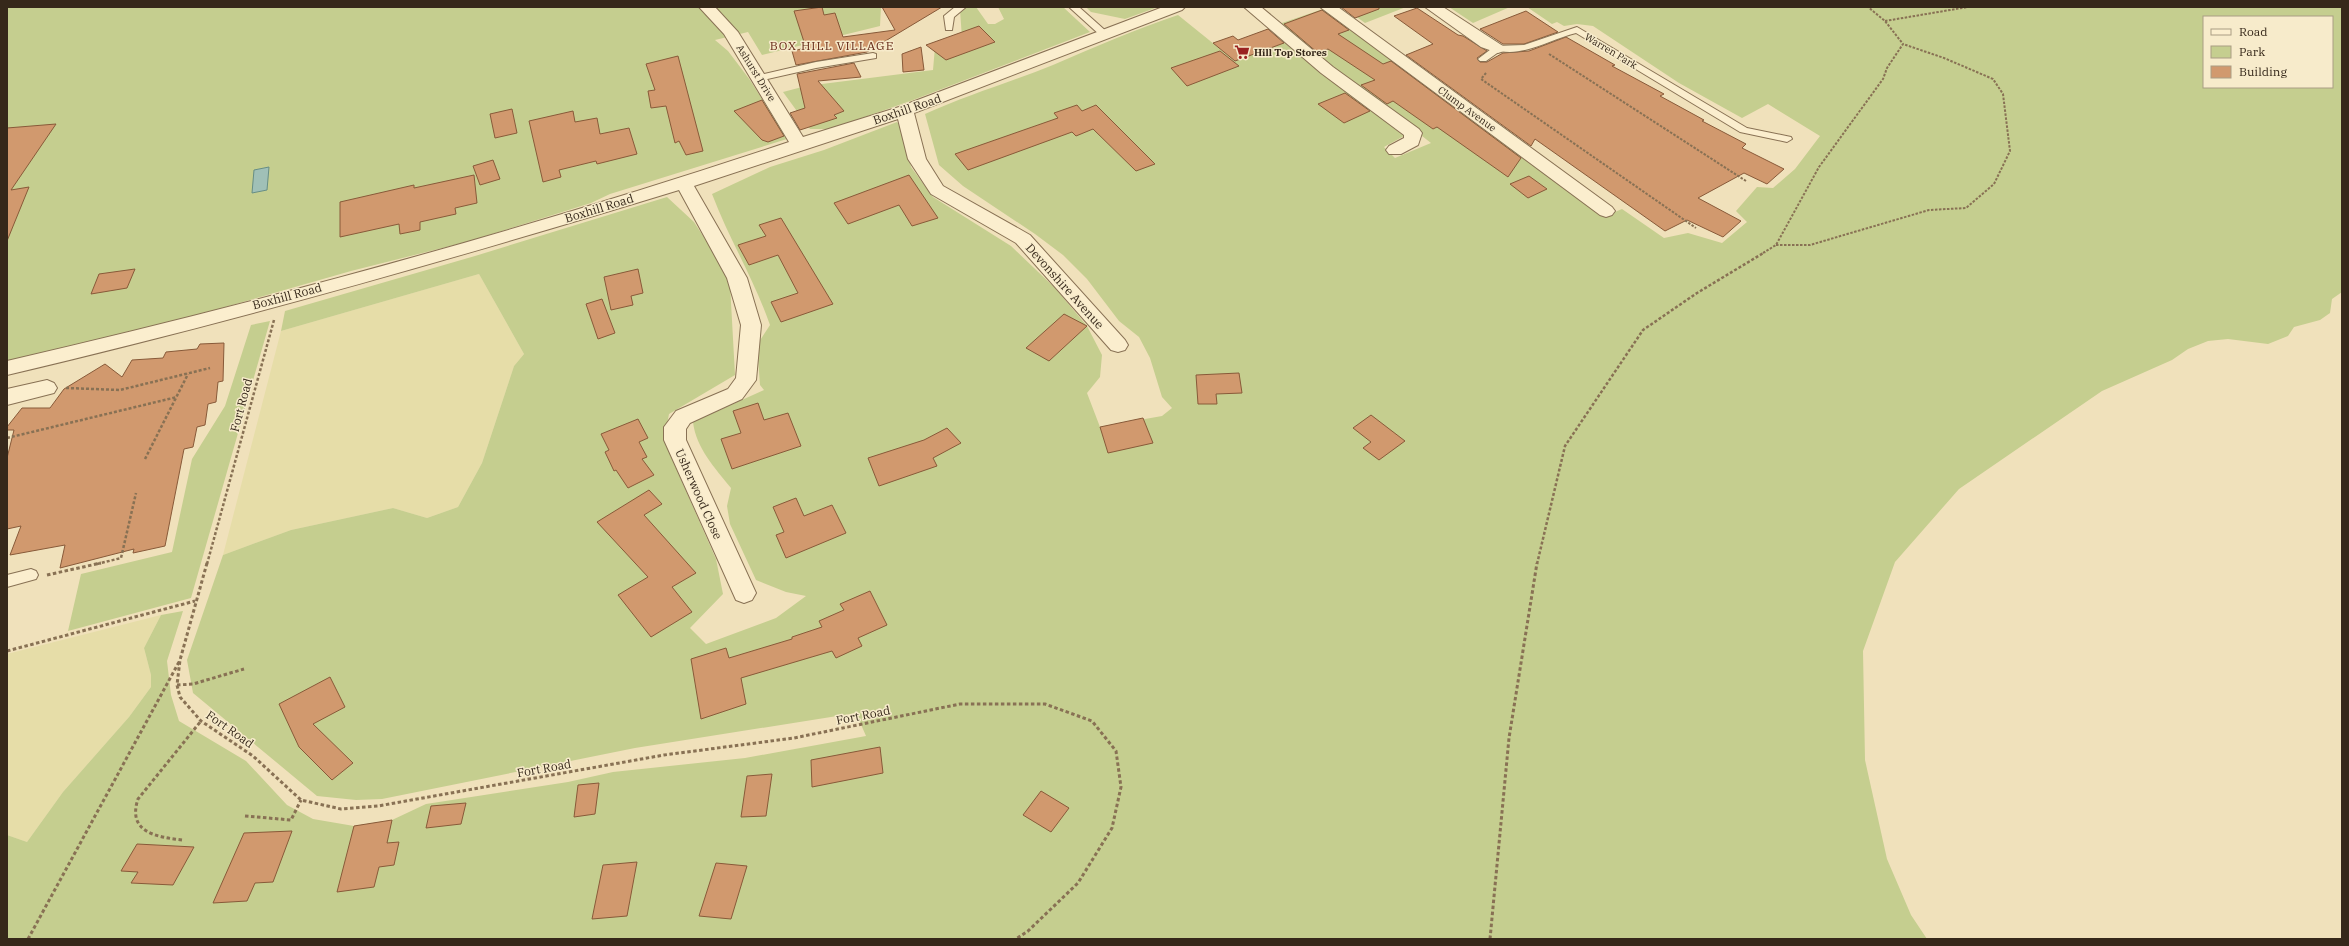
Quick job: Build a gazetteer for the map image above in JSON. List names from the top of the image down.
{
  "streets": {
    "street": [
      "Warren Park",
      "Ashurst Drive",
      "Boxhill Road",
      "Clump Avenue",
      "Devonshire Avenue",
      "Usherwood Close"
    ],
    "path": ["Fort Road"]
  },
  "crossings": [
    ["Ashurst Drive", "Boxhill Road"],
    ["Boxhill Road", "Devonshire Avenue"],
    ["Boxhill Road", "Fort Road"],
    ["Boxhill Road", "Usherwood Close"]
  ],
  "districts": ["BOX HILL VILLAGE"],
  "places": {
    "supermarket": ["Hill Top Stores"]
  },
  "legend": ["Road", "Park", "Building"]
}
